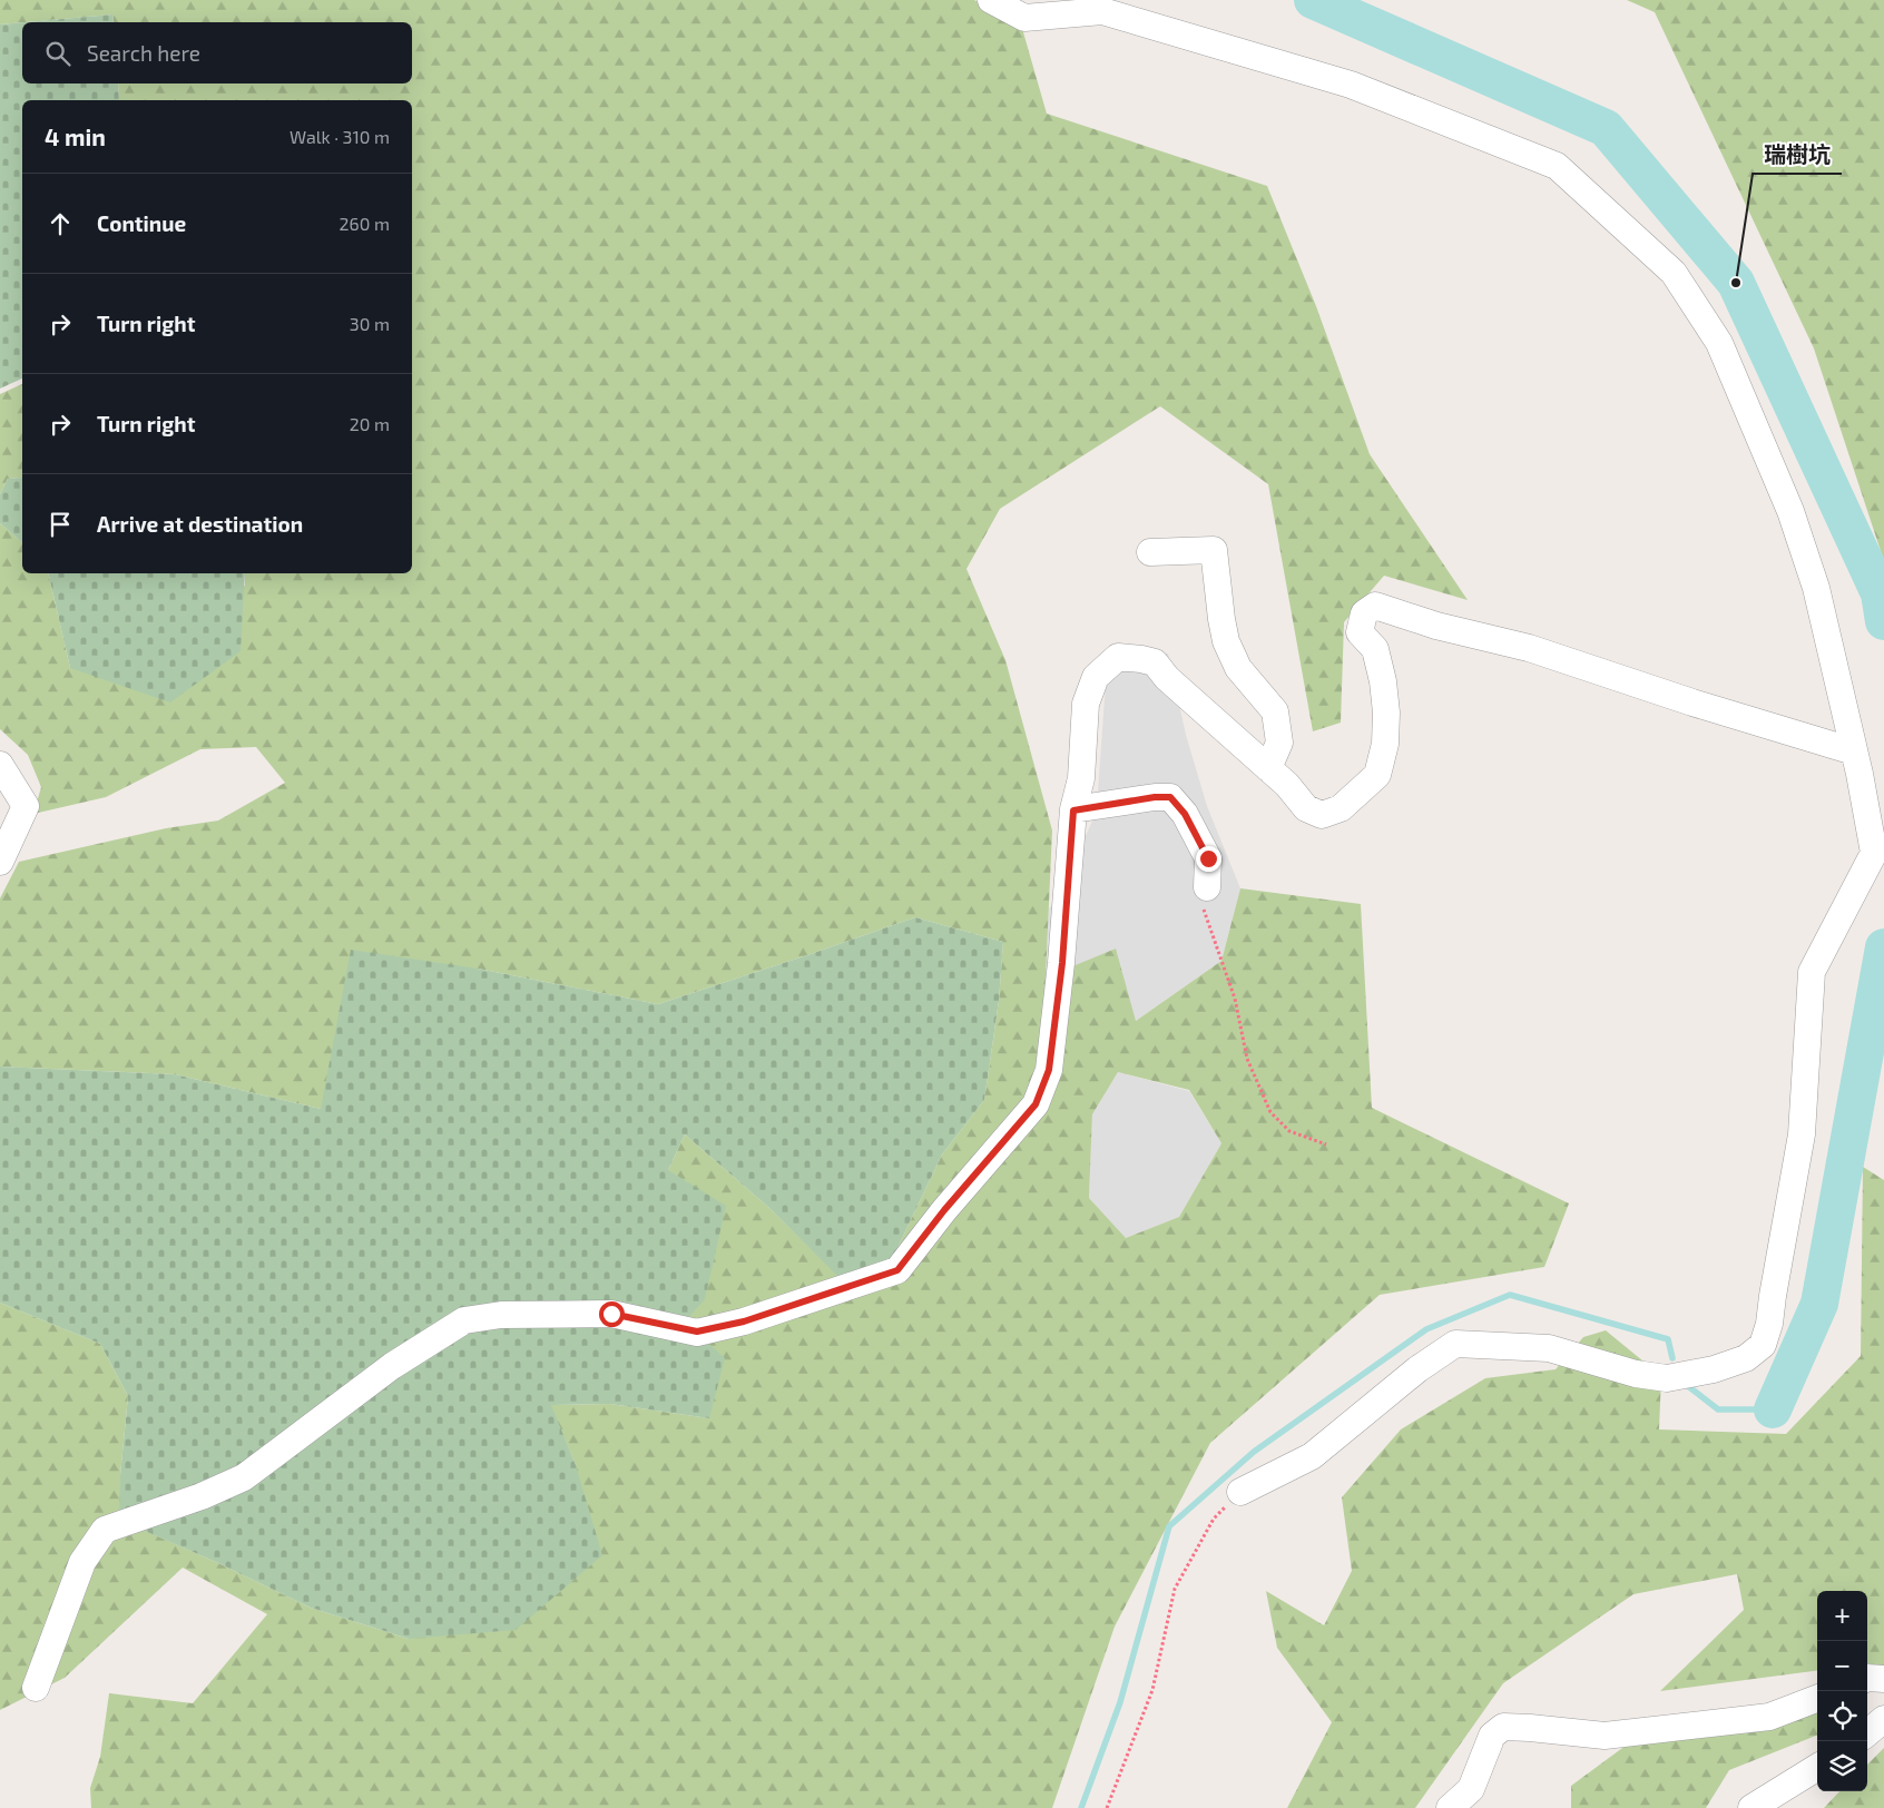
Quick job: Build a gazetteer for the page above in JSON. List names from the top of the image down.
{
  "places": ["瑞樹坑"],
  "page": {
    "search": "Search here",
    "heading": ["4 min", "Walk · 310 m"],
    "list": [
      ["Continue", "260 m"],
      ["Turn right", "30 m"],
      ["Turn right", "20 m"],
      "Arrive at destination"
    ],
    "map_buttons": ["+", "−"]
  }
}
